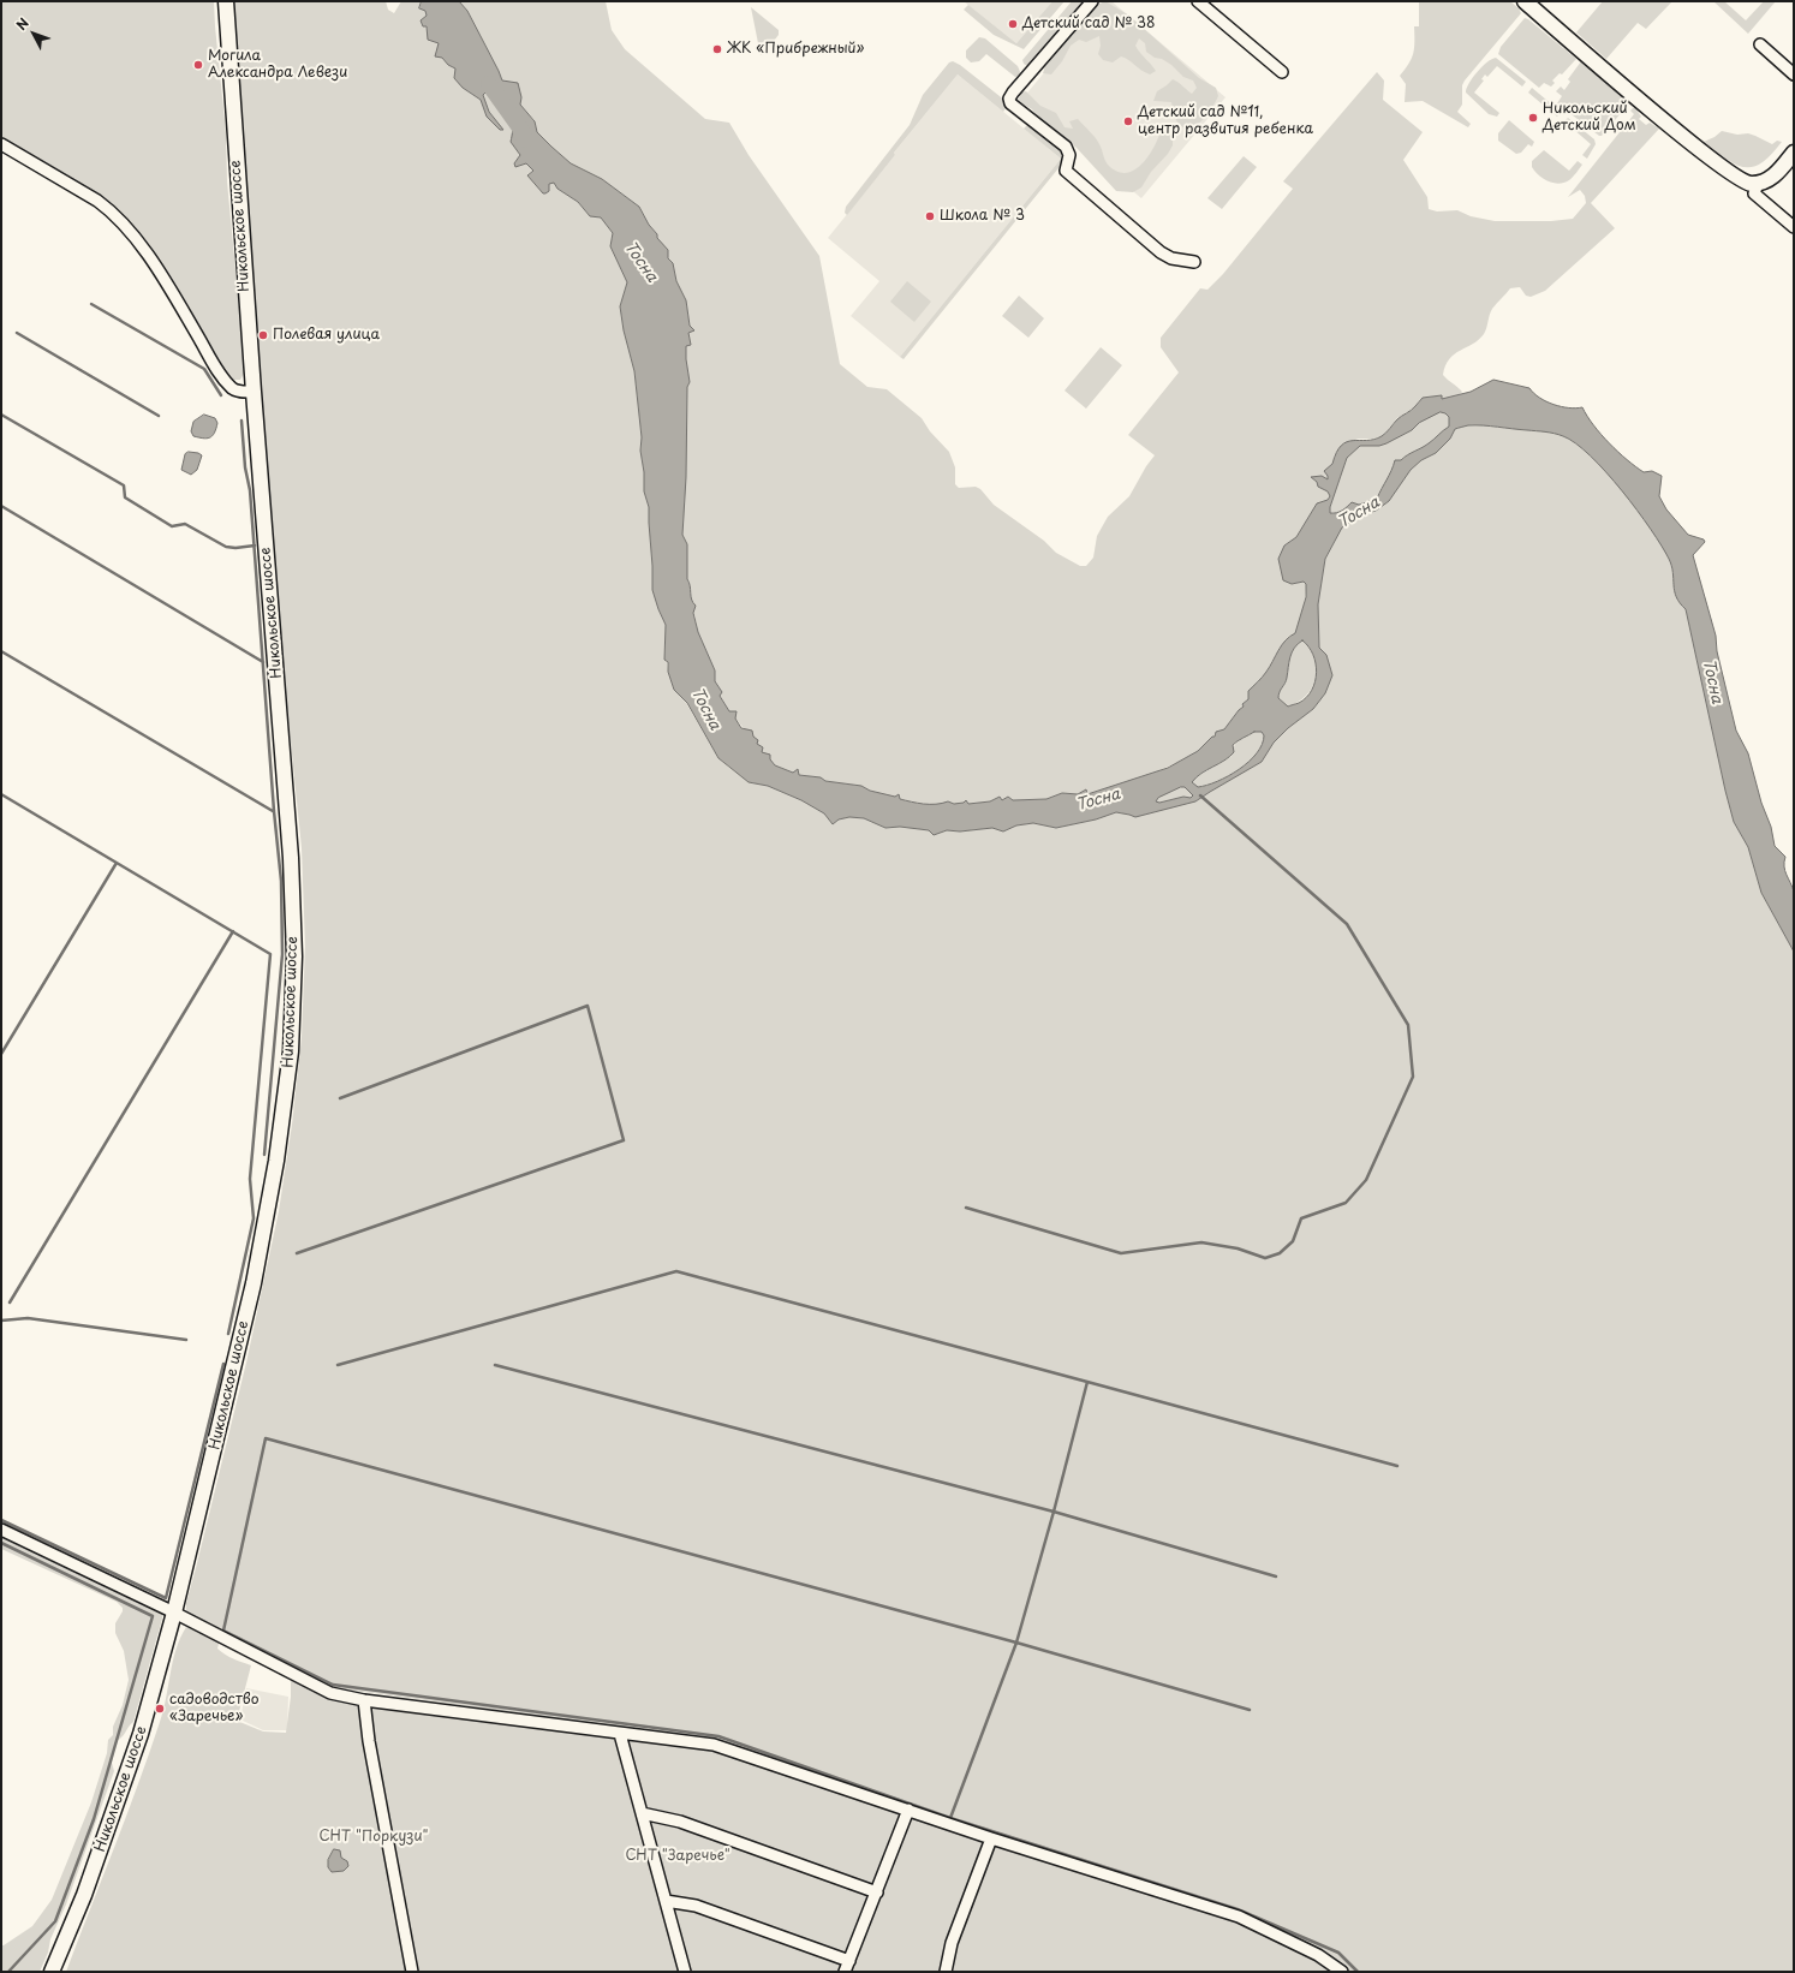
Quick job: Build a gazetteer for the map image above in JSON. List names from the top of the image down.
{
  "streets": {
    "main road": ["Никольское шоссе"]
  },
  "water": ["Тосна"],
  "parks": ["СНТ \"Поркузи\"", "СНТ \"Заречье\""],
  "places": [
    "Детский сад № 38",
    "ЖК «Прибрежный»",
    "Могила Александра Левези",
    "Никольский Детский Дом",
    "Детский сад №11, центр развития ребенка",
    "Школа № 3",
    "Полевая улица",
    "садоводство «Заречье»"
  ],
  "north": "top left"
}
